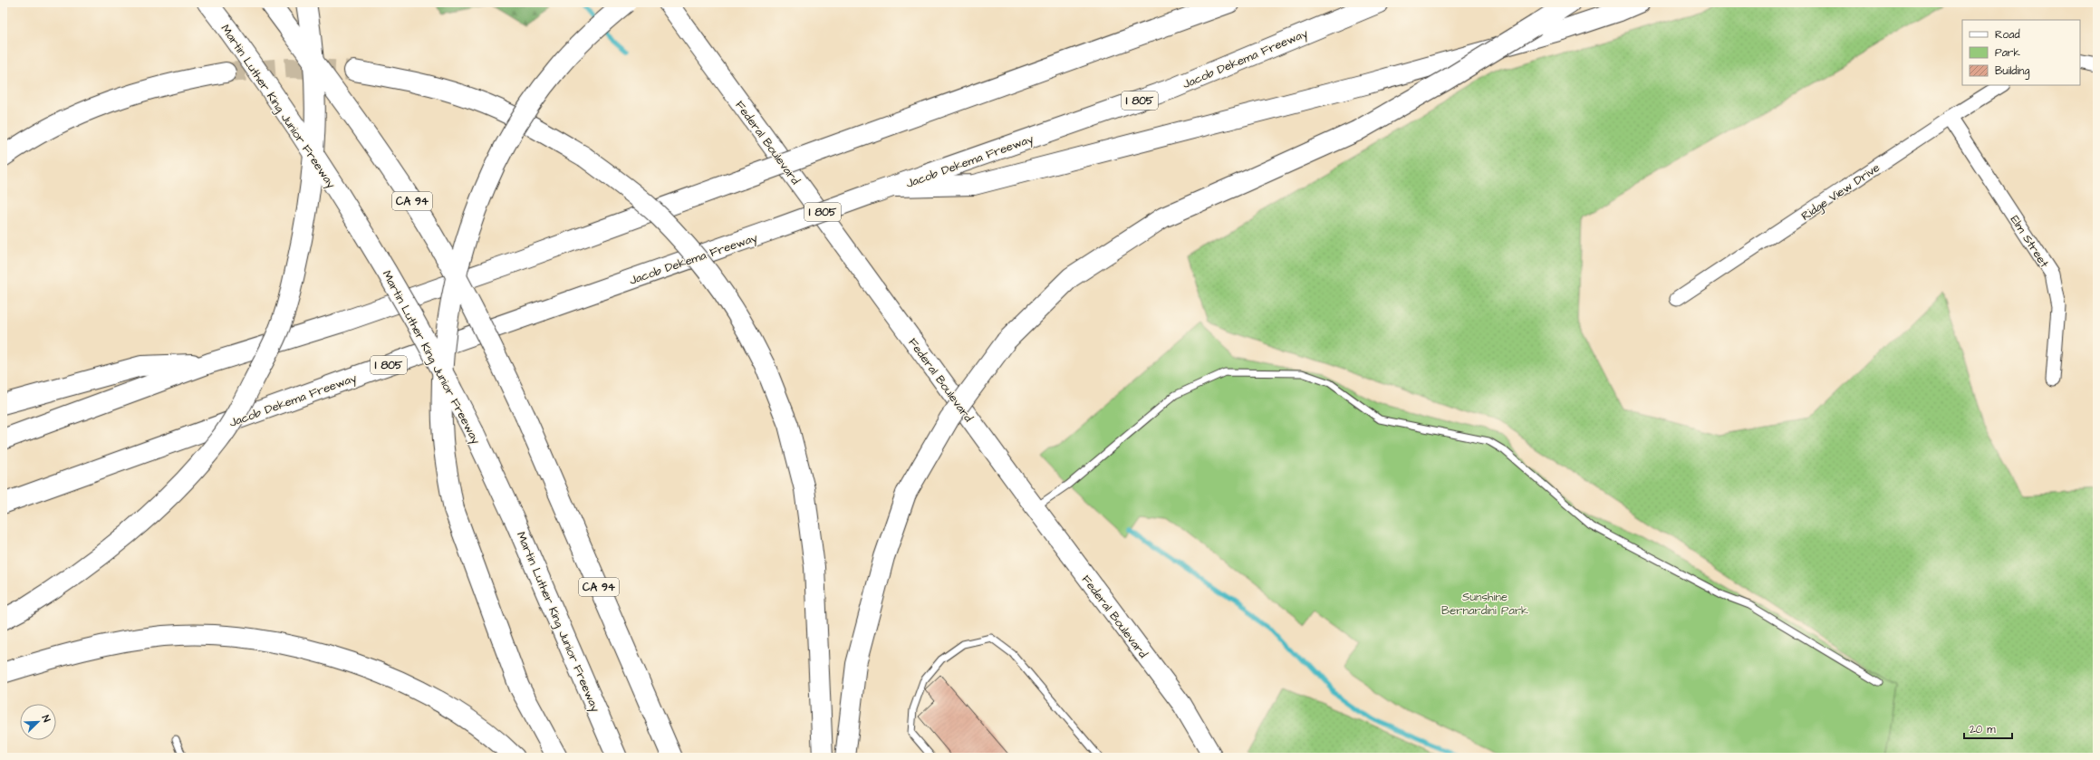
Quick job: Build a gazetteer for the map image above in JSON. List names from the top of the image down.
{
  "streets": {
    "highway": [
      "Jacob Dekema Freeway",
      "I 805",
      "Martin Luther King Junior Freeway",
      "CA 94"
    ],
    "main road": ["Federal Boulevard"],
    "street": ["Ridge View Drive", "Elm Street"]
  },
  "crossings": [
    ["Ridge View Drive", "Elm Street"]
  ],
  "parks": ["Sunshine Bernardini Park"],
  "legend": ["Road", "Park", "Building"],
  "scale_bar": "20 m",
  "north": "top right"
}
